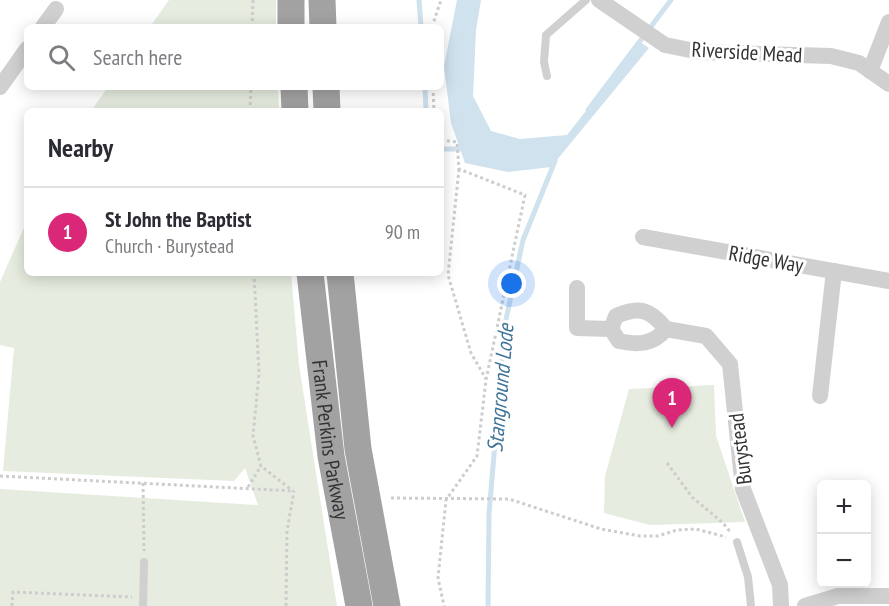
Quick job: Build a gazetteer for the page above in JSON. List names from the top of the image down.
{
  "streets": {
    "highway": ["Frank Perkins Parkway"],
    "street": ["Riverside Mead", "Ridge Way", "Burystead"]
  },
  "water": ["Stanground Lode"],
  "page": {
    "search": "Search here",
    "heading": "Nearby",
    "list": [
      {
        "mark": "1",
        "name": "St John the Baptist",
        "note": "Church · Burystead",
        "value": "90 m"
      }
    ],
    "pins": "1",
    "map_buttons": ["+", "−"]
  }
}
